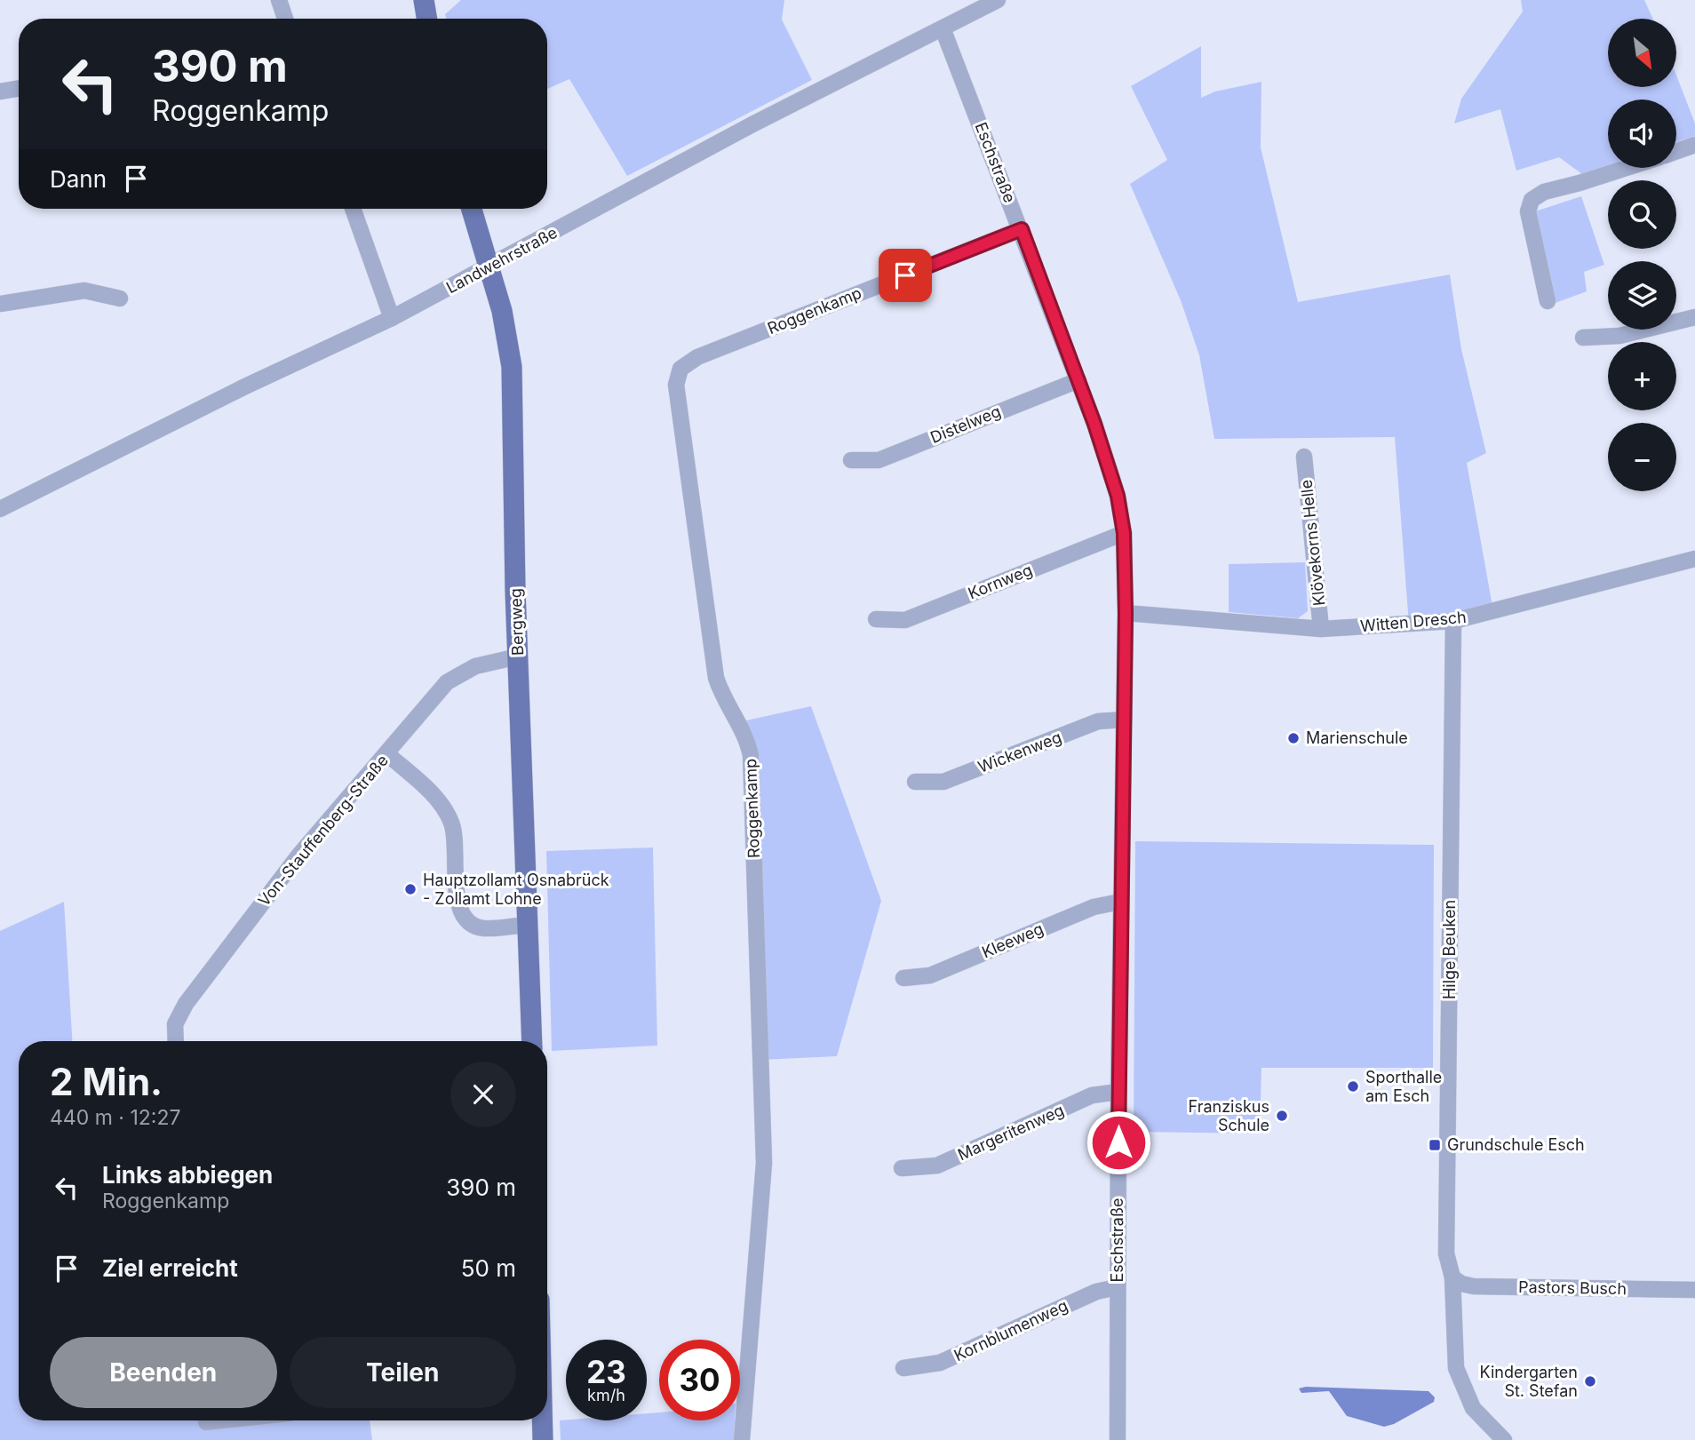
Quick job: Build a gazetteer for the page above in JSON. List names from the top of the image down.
{
  "streets": {
    "main road": ["Bergweg"],
    "street": [
      "Eschstraße",
      "Landwehrstraße",
      "Roggenkamp",
      "Distelweg",
      "Klövekorns Helle",
      "Kornweg",
      "Witten Dresch",
      "Wickenweg",
      "Von-Stauffenberg-Straße",
      "Kleeweg",
      "Hilge Beuken",
      "Margeritenweg",
      "Pastors Busch",
      "Kornblumenweg"
    ]
  },
  "crossings": [
    ["Eschstraße", "Landwehrstraße"],
    ["Eschstraße", "Roggenkamp"],
    ["Eschstraße", "Distelweg"],
    ["Eschstraße", "Kornweg"],
    ["Eschstraße", "Witten Dresch"],
    ["Eschstraße", "Wickenweg"],
    ["Eschstraße", "Kleeweg"],
    ["Eschstraße", "Margeritenweg"],
    ["Eschstraße", "Kornblumenweg"],
    ["Landwehrstraße", "Bergweg"],
    ["Klövekorns Helle", "Witten Dresch"],
    ["Bergweg", "Von-Stauffenberg-Straße"],
    ["Witten Dresch", "Hilge Beuken"],
    ["Hilge Beuken", "Pastors Busch"]
  ],
  "places": {
    "other": [
      "Marienschule",
      "Hauptzollamt Osnabrück - Zollamt Lohne",
      "Sporthalle am Esch",
      "Franziskus Schule",
      "Kindergarten St. Stefan"
    ],
    "transit": ["Grundschule Esch"]
  },
  "north": "bottom right",
  "page": {
    "map_buttons": ["+", "−"],
    "turn": ["390 m", "Roggenkamp"],
    "then": "Dann",
    "heading": ["2 Min.", "440 m · 12:27"],
    "list": [
      {
        "name": "Links abbiegen",
        "note": "Roggenkamp",
        "value": "390 m"
      },
      {
        "name": "Ziel erreicht",
        "value": "50 m"
      }
    ],
    "buttons": ["Beenden", "Teilen"],
    "speed": "23 km/h",
    "limit": "30"
  }
}
